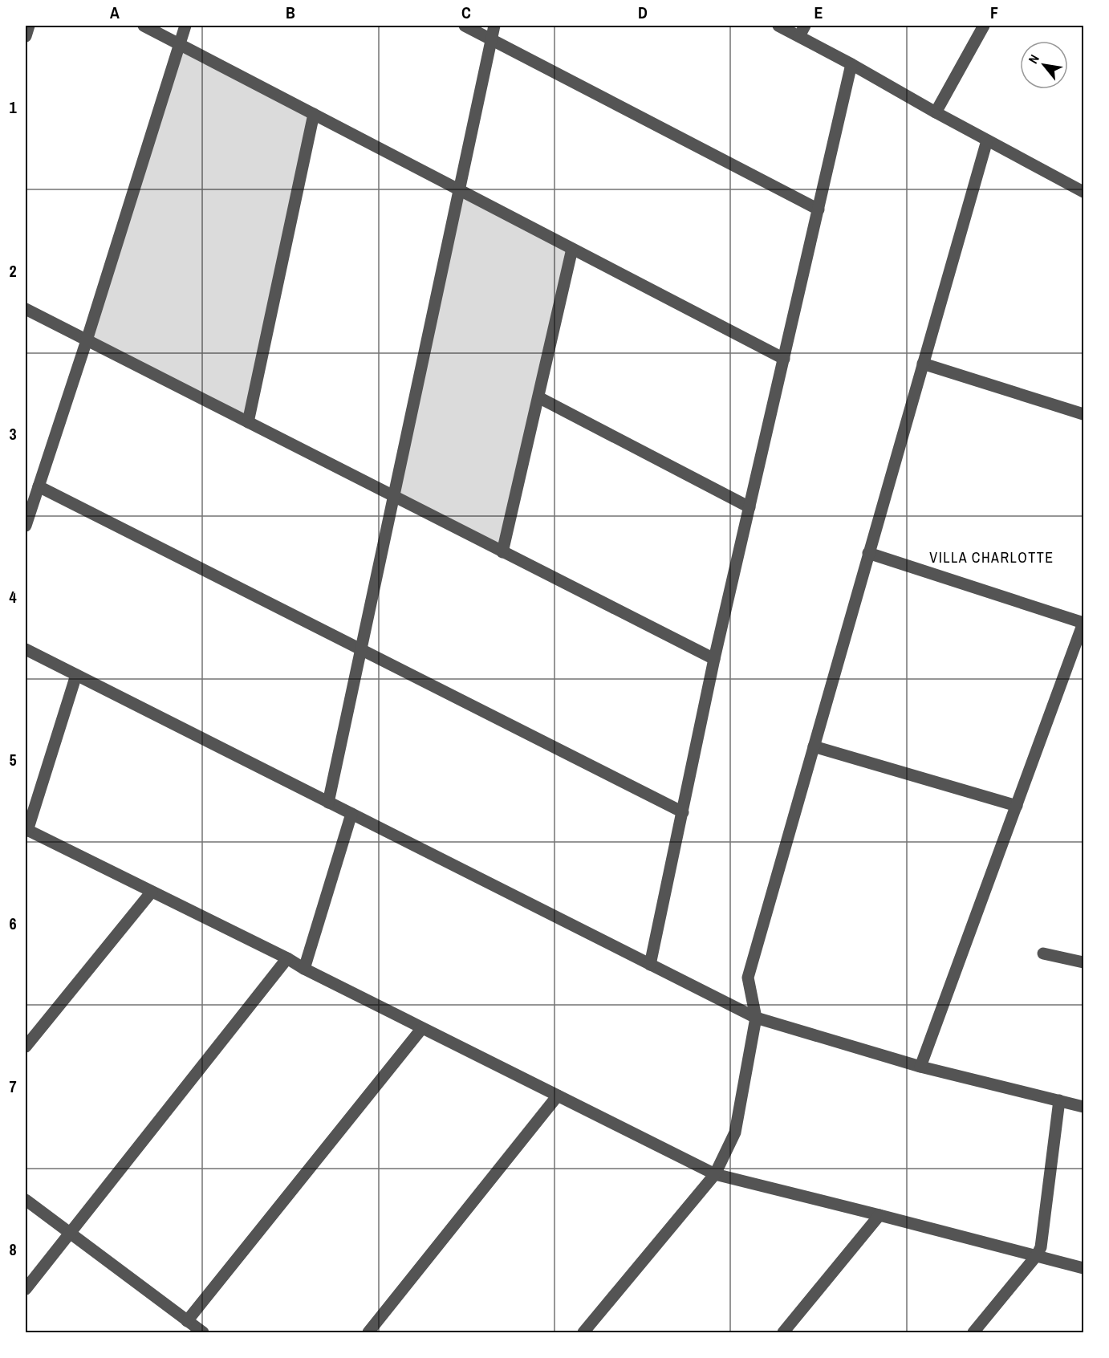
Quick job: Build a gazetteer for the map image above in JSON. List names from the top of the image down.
{
  "districts": ["VILLA CHARLOTTE"],
  "north": "top left",
  "grid": {
    "columns": [
      "A",
      "B",
      "C",
      "D",
      "E",
      "F"
    ],
    "rows": [
      "1",
      "2",
      "3",
      "4",
      "5",
      "6",
      "7",
      "8"
    ]
  }
}
